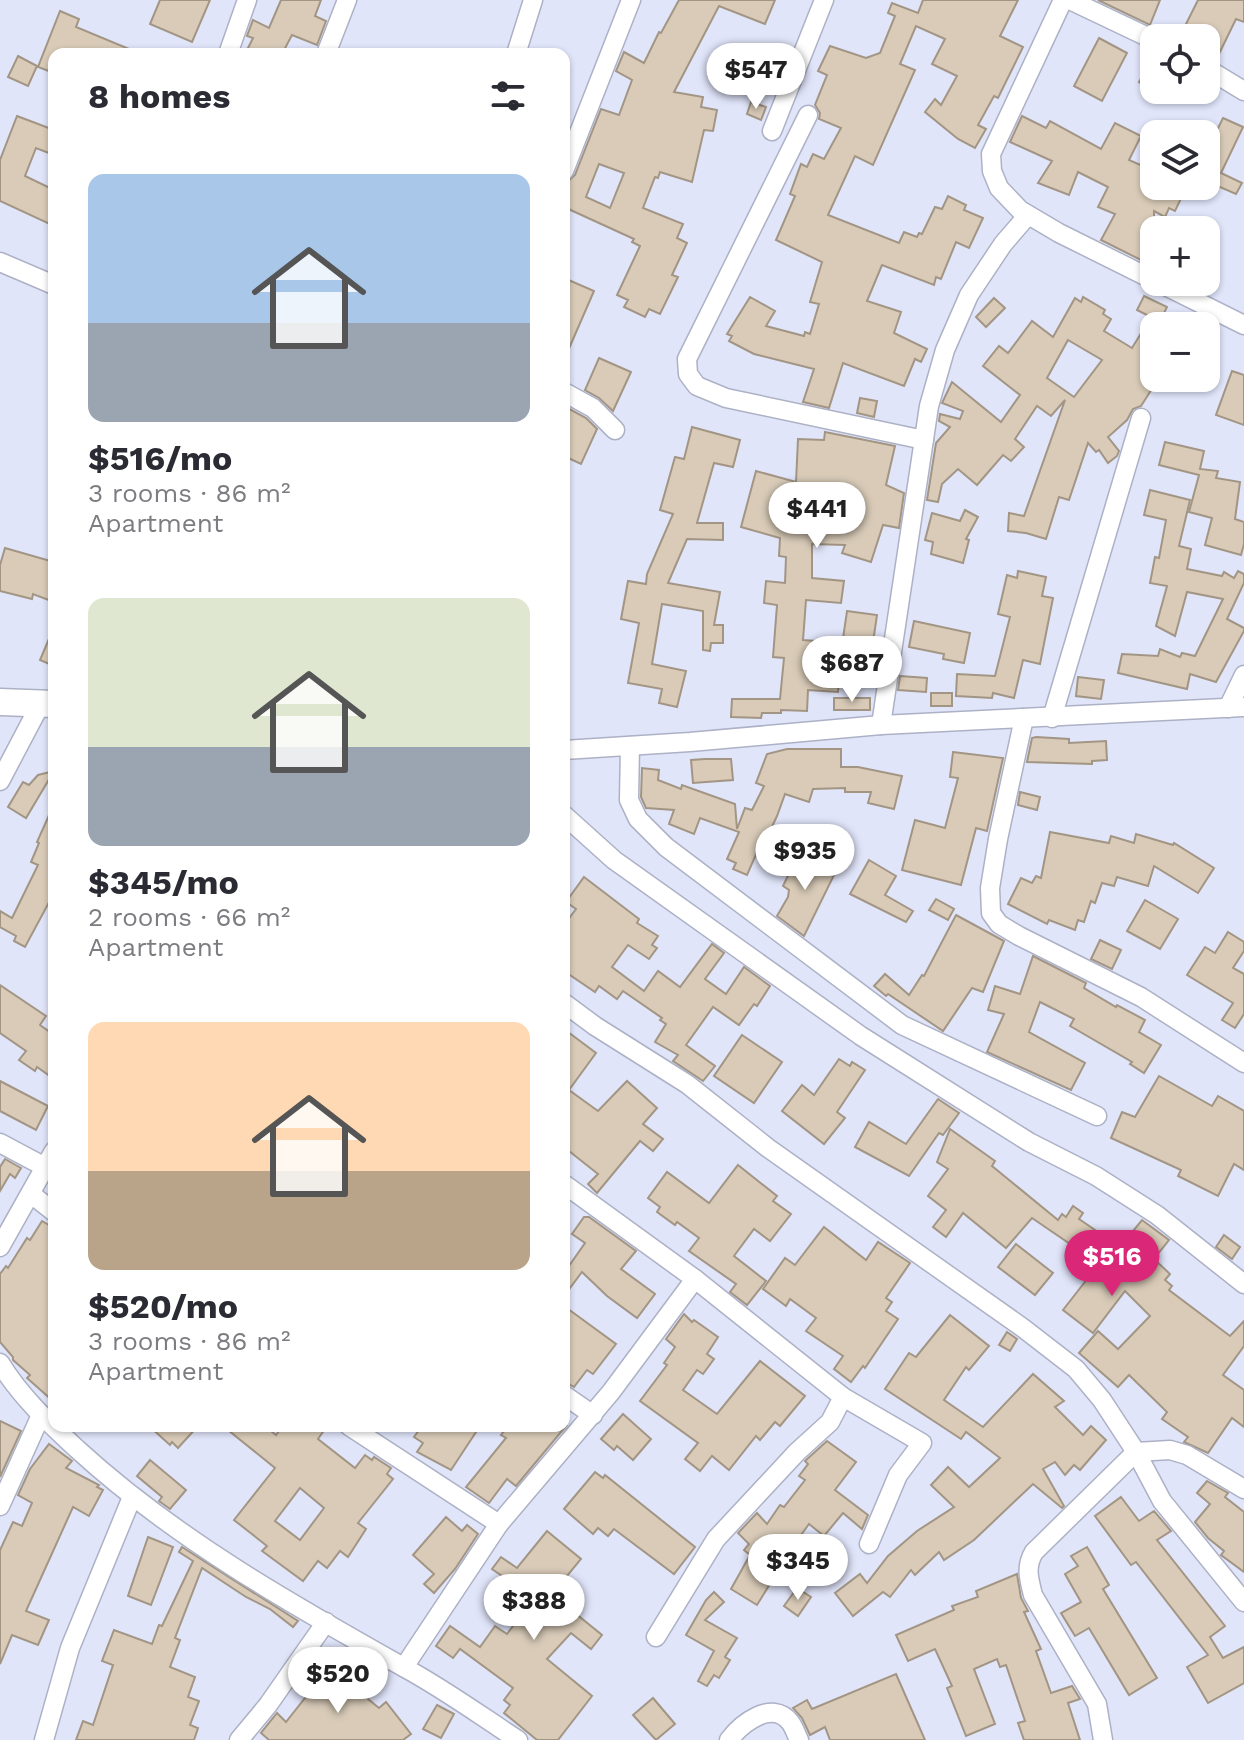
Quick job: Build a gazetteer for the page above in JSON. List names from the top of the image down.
{
  "page": {
    "map_buttons": ["+", "−"],
    "price": [
      "$547",
      "$441",
      "$687",
      "$935",
      "$516",
      "$345",
      "$388",
      "$520"
    ],
    "heading": "8 homes",
    "list": [
      {
        "name": "$516/mo",
        "note": "3 rooms · 86 m² · Apartment"
      },
      {
        "name": "$345/mo",
        "note": "2 rooms · 66 m² · Apartment"
      },
      {
        "name": "$520/mo",
        "note": "3 rooms · 86 m² · Apartment"
      }
    ]
  }
}
